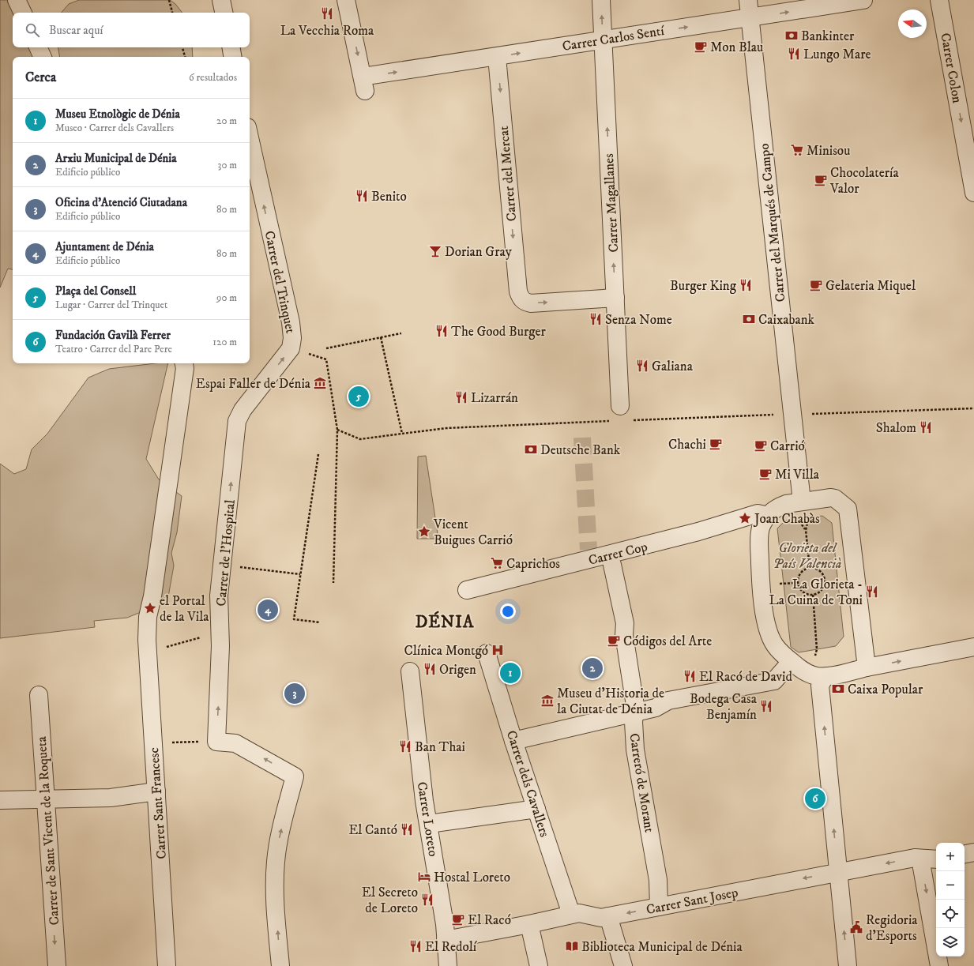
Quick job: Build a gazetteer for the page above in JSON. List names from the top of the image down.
{
  "streets": {
    "street": [
      "Carrer Carlos Sentí",
      "Carrer Colon",
      "Carrer del Mercat",
      "Carrer Magallanes",
      "Carrer del Marqués de Campo",
      "Carrer del Trinquet",
      "Carrer de l'Hospital",
      "Carrer Cop",
      "Carreró de Morant",
      "Carrer dels Cavallers",
      "Carrer Sant Francesc",
      "Carrer Loreto",
      "Carrer de Sant Vicent de la Roqueta",
      "Carrer Sant Josep"
    ]
  },
  "crossings": [
    ["Carrer Carlos Sentí", "Carrer del Mercat"],
    ["Carrer Carlos Sentí", "Carrer Magallanes"],
    ["Carrer Carlos Sentí", "Carrer del Marqués de Campo"],
    ["Carrer del Mercat", "Carrer Magallanes"],
    ["Carrer del Trinquet", "Carrer de l'Hospital"],
    ["Carreró de Morant", "Carrer Sant Josep"],
    ["Carrer dels Cavallers", "Carrer Sant Josep"],
    ["Carrer Loreto", "Carrer Sant Josep"]
  ],
  "one_way": [
    "Carrer Carlos Sentí",
    "Carrer Colon",
    "Carrer Magallanes",
    "Carrer del Trinquet",
    "Carrer de l'Hospital",
    "Carrer de Sant Vicent de la Roqueta",
    "Carrer Sant Josep"
  ],
  "districts": ["DÉNIA"],
  "parks": ["Glorieta del País Valencià"],
  "places": {
    "restaurant": [
      "La Vecchia Roma",
      "Lungo Mare",
      "Benito",
      "Burger King",
      "Senza Nome",
      "The Good Burger",
      "Galiana",
      "Lizarrán",
      "Shalom",
      "La Glorieta - La Cuina de Toni",
      "Origen",
      "El Racó de David",
      "Bodega Casa Benjamín",
      "Ban Thai",
      "El Cantó",
      "El Secreto de Loreto",
      "El Redolí"
    ],
    "bank": [
      "Bankinter",
      "Caixabank",
      "Deutsche Bank",
      "Caixa Popular"
    ],
    "cafe": [
      "Mon Blau",
      "Chocolatería Valor",
      "Gelateria Miquel",
      "Chachi",
      "Carrió",
      "Mi Villa",
      "Códigos del Arte",
      "El Racó"
    ],
    "supermarket": ["Minisou", "Caprichos"],
    "bar": ["Dorian Gray"],
    "museum": ["Espai Faller de Dénia", "Museu d'Historia de la Ciutat de Dénia"],
    "place": ["Joan Chabàs", "Vicent Buigues Carrió", "el Portal de la Vila"],
    "hospital": ["Clínica Montgó"],
    "hotel": ["Hostal Loreto"],
    "public building": ["Regidoria d'Esports"],
    "library": ["Biblioteca Municipal de Dénia"]
  },
  "north": "left",
  "page": {
    "search": "Buscar aquí",
    "heading": ["Cerca", "6 resultados"],
    "list": [
      {
        "mark": "1",
        "name": "Museu Etnològic de Dénia",
        "note": "Museo · Carrer dels Cavallers",
        "value": "20 m"
      },
      {
        "mark": "2",
        "name": "Arxiu Municipal de Dénia",
        "note": "Edificio público",
        "value": "30 m"
      },
      {
        "mark": "3",
        "name": "Oficina d'Atenció Ciutadana",
        "note": "Edificio público",
        "value": "80 m"
      },
      {
        "mark": "4",
        "name": "Ajuntament de Dénia",
        "note": "Edificio público",
        "value": "80 m"
      },
      {
        "mark": "5",
        "name": "Plaça del Consell",
        "note": "Lugar · Carrer del Trinquet",
        "value": "90 m"
      },
      {
        "mark": "6",
        "name": "Fundación Gavilà Ferrer",
        "note": "Teatro · Carrer del Pare Pere",
        "value": "120 m"
      }
    ],
    "pins": [
      "5",
      "4",
      "2",
      "1",
      "3",
      "6"
    ],
    "map_buttons": ["+", "−"]
  }
}
